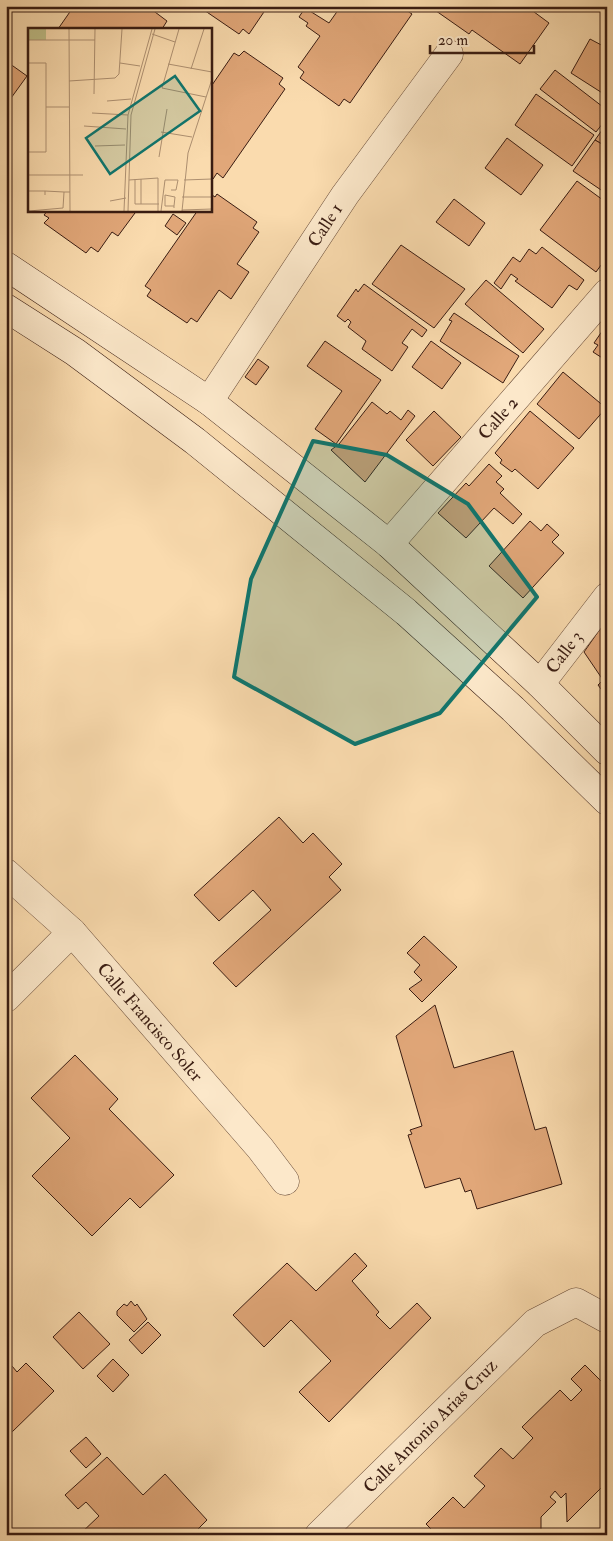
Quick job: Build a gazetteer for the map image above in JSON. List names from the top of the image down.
{
  "streets": {
    "street": [
      "Calle 1",
      "Calle 2",
      "Calle 3",
      "Calle Francisco Soler",
      "Calle Antonio Arias Cruz"
    ]
  },
  "scale_bar": "20 m"
}
